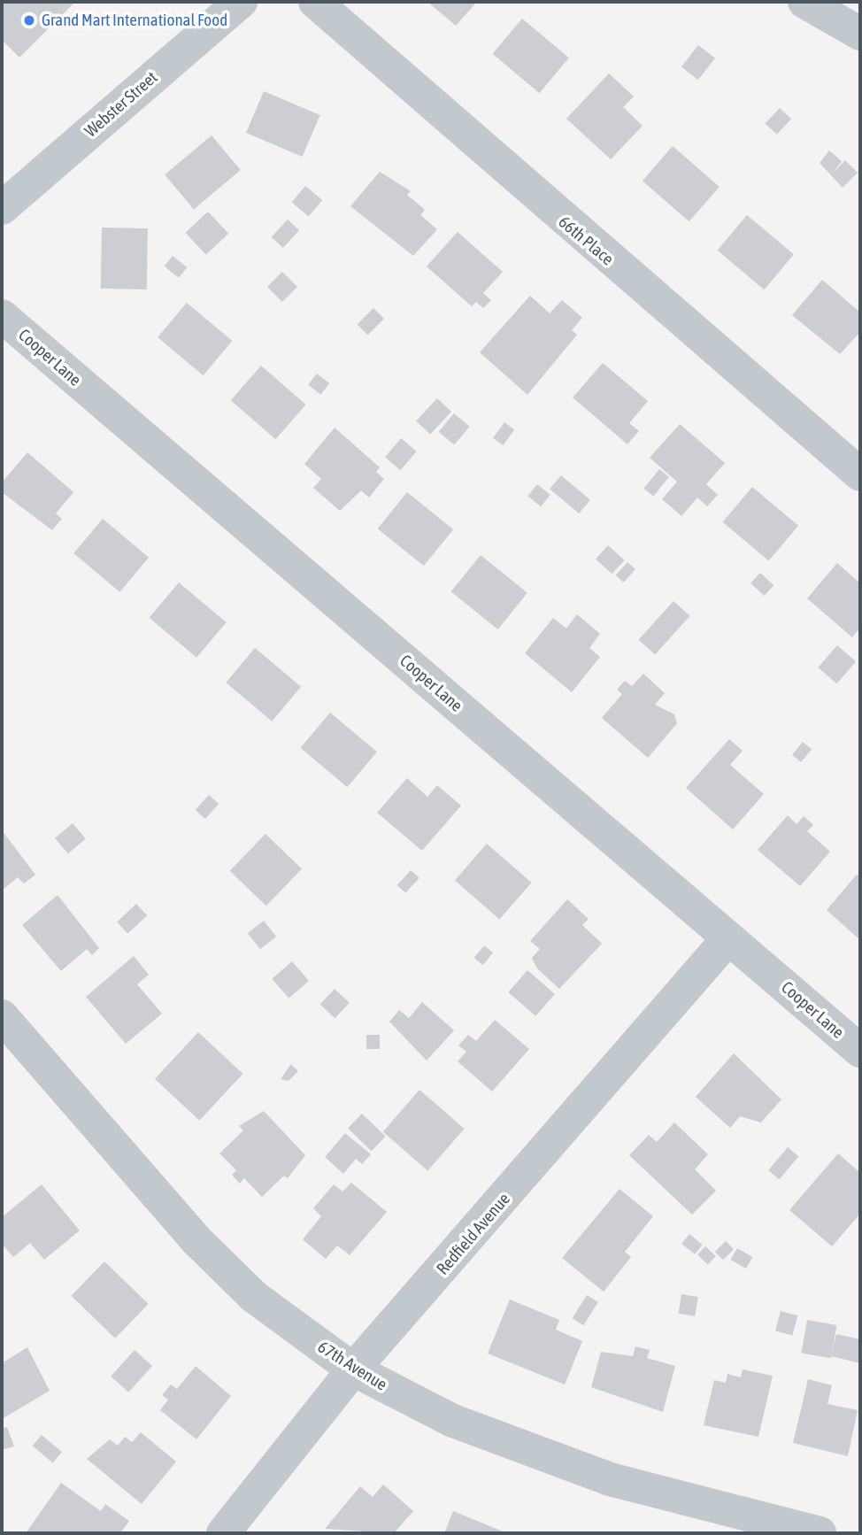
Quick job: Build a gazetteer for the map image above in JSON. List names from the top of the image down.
{
  "streets": {
    "street": [
      "Webster Street",
      "66th Place",
      "Cooper Lane",
      "Redfield Avenue",
      "67th Avenue"
    ]
  },
  "crossings": [
    ["Cooper Lane", "Redfield Avenue"],
    ["Redfield Avenue", "67th Avenue"]
  ],
  "places": ["Grand Mart International Food"]
}
